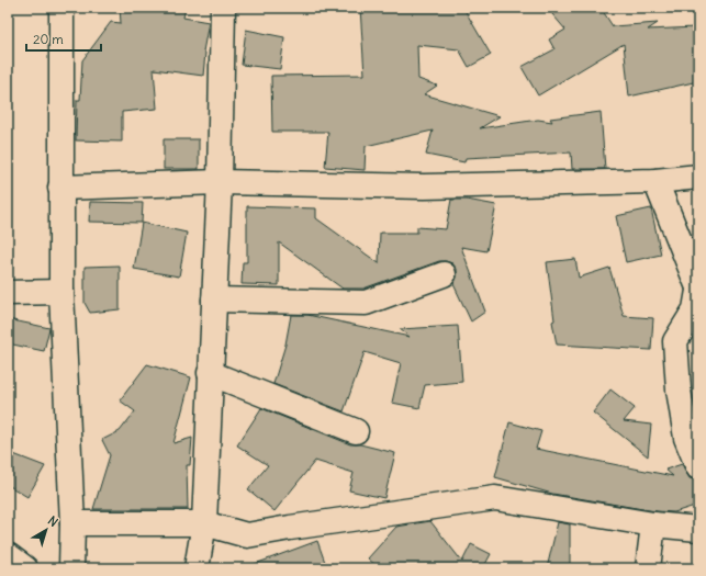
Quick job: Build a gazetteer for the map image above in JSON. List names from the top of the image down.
{
  "scale_bar": "20 m",
  "north": "top right"
}
